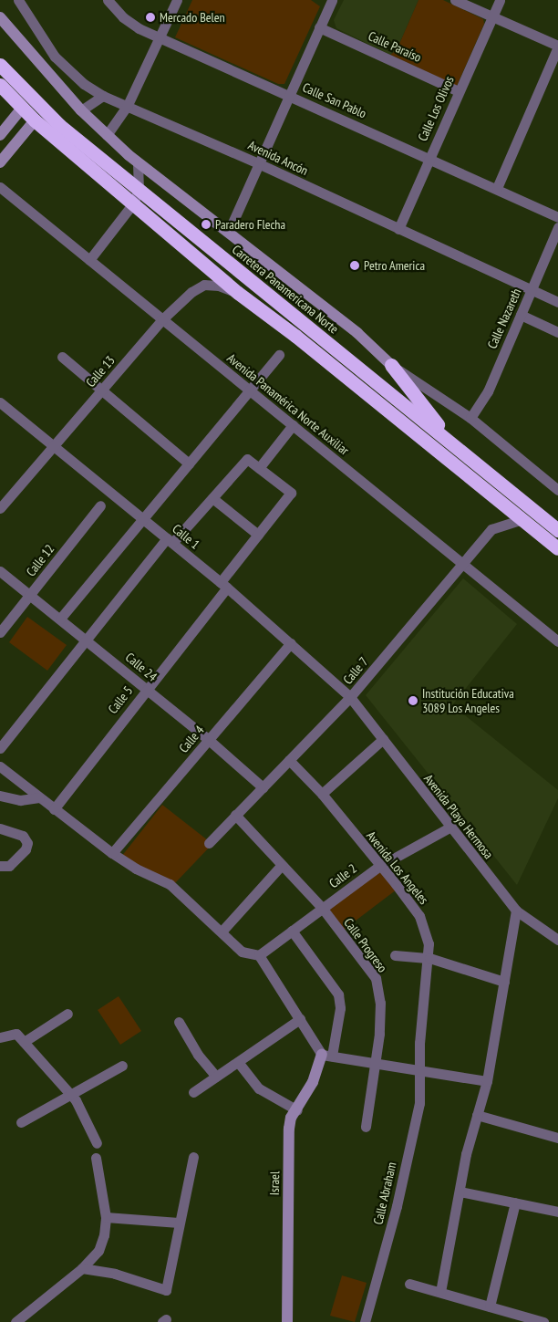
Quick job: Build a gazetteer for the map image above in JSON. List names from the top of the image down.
{
  "streets": {
    "highway": ["Carretera Panamericana Norte"],
    "main road": ["Israel"],
    "street": [
      "Calle Paraíso",
      "Calle San Pablo",
      "Calle Los Olivos",
      "Avenida Ancón",
      "Calle Nazareth",
      "Calle 13",
      "Avenida Panamérica Norte Auxiliar",
      "Calle 1",
      "Calle 12",
      "Calle 24",
      "Calle 7",
      "Calle 5",
      "Calle 4",
      "Avenida Playa Hermosa",
      "Avenida Los Angeles",
      "Calle 2",
      "Calle Progreso",
      "Calle Abraham"
    ]
  },
  "crossings": [
    ["Calle Paraíso", "Calle Los Olivos"],
    ["Calle San Pablo", "Calle Los Olivos"],
    ["Calle Los Olivos", "Avenida Ancón"],
    ["Avenida Ancón", "Calle Nazareth"],
    ["Calle 13", "Avenida Panamérica Norte Auxiliar"],
    ["Calle 13", "Calle 1"],
    ["Avenida Panamérica Norte Auxiliar", "Calle 7"],
    ["Calle 1", "Calle 7"],
    ["Calle 1", "Calle 5"],
    ["Calle 1", "Calle 4"],
    ["Calle 1", "Avenida Playa Hermosa"],
    ["Calle 12", "Calle 24"],
    ["Calle 24", "Calle 7"],
    ["Calle 24", "Calle 5"],
    ["Calle 24", "Calle 4"],
    ["Calle 7", "Avenida Playa Hermosa"],
    ["Calle 7", "Avenida Los Angeles"],
    ["Calle 7", "Calle Progreso"],
    ["Avenida Playa Hermosa", "Calle 2"],
    ["Avenida Los Angeles", "Calle 2"],
    ["Avenida Los Angeles", "Calle Abraham"],
    ["Calle 2", "Calle Progreso"]
  ],
  "places": [
    "Mercado Belen",
    "Paradero Flecha",
    "Petro America",
    "Institución Educativa 3089 Los Angeles"
  ]
}
